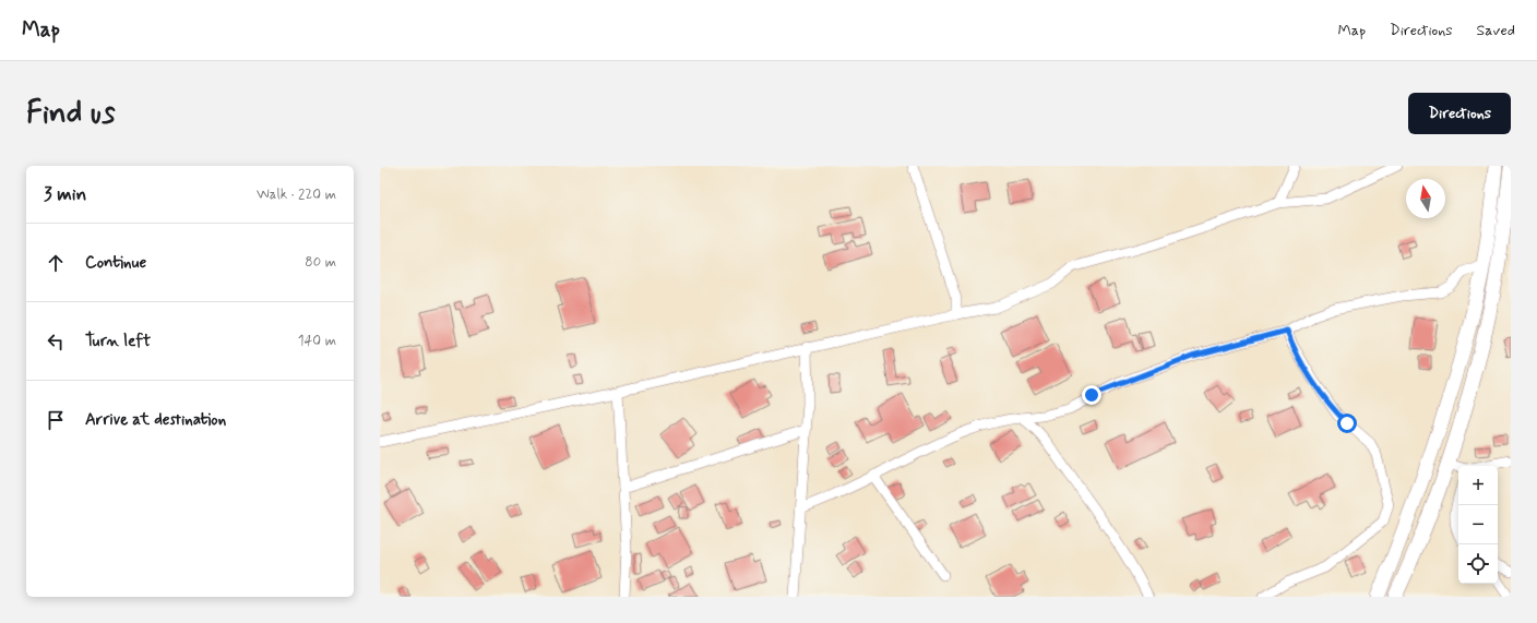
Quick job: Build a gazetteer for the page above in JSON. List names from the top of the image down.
{
  "north": "top",
  "page": {
    "header": "Map",
    "nav": ["Map", "Directions", "Saved"],
    "buttons": "Directions",
    "title": "Find us",
    "heading": ["3 min", "Walk · 220 m"],
    "list": [
      ["Continue", "80 m"],
      ["Turn left", "140 m"],
      "Arrive at destination"
    ],
    "map_buttons": ["+", "−"]
  }
}
